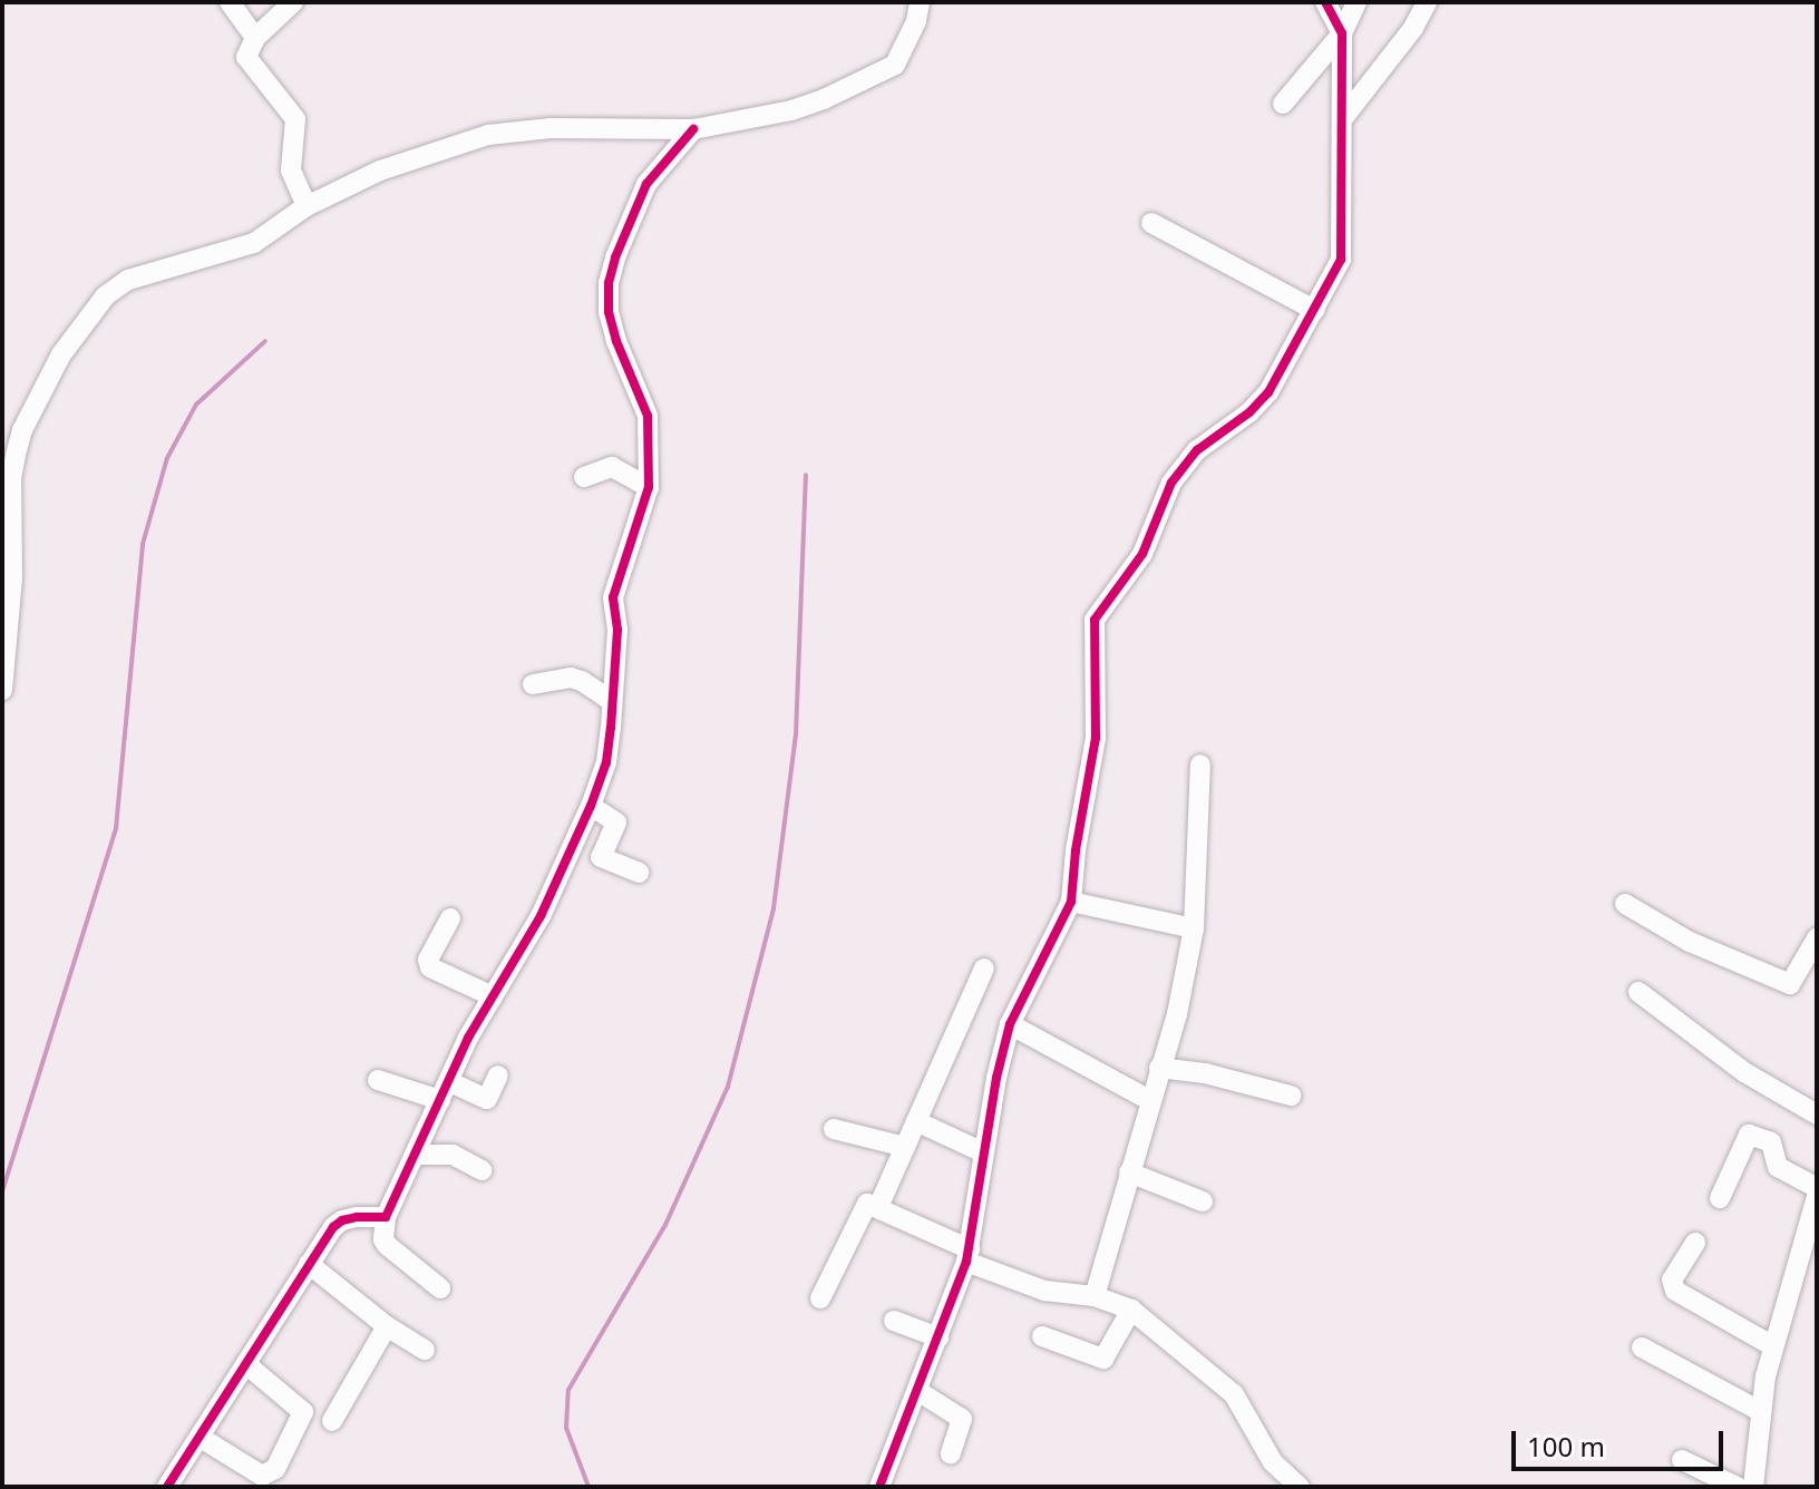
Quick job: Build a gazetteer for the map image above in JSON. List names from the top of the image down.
{
  "scale_bar": "100 m"
}
